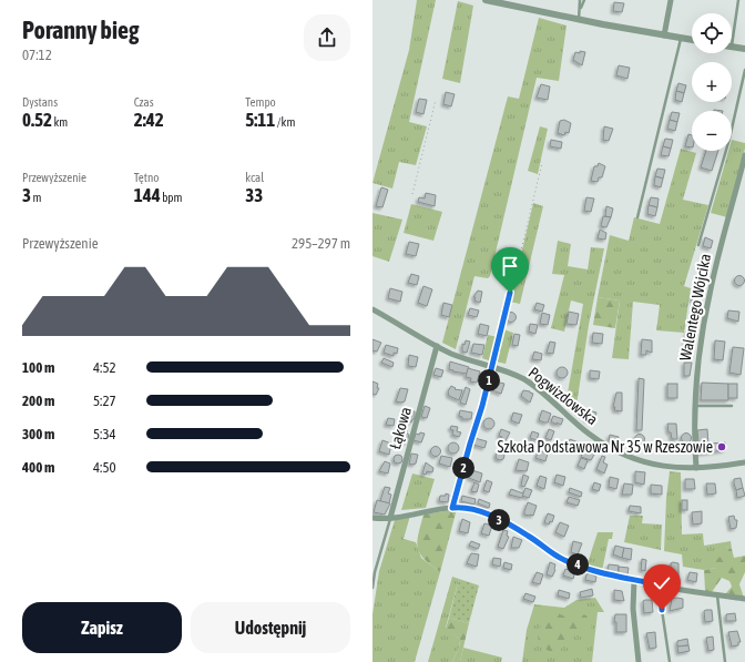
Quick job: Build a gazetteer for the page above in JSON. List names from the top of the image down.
{
  "streets": {
    "street": ["Walentego Wójcika", "Pogwizdowska", "Łąkowa"]
  },
  "crossings": [
    ["Walentego Wójcika", "Pogwizdowska"],
    ["Pogwizdowska", "Łąkowa"]
  ],
  "places": ["Szkoła Podstawowa Nr 35 w Rzeszowie"],
  "page": {
    "heading": ["Poranny bieg", "07:12"],
    "map_buttons": ["+", "−"],
    "stats": [
      ["Dystans", "0.52 km"],
      ["Czas", "2:42"],
      ["Tempo", "5:11 /km"],
      ["Przewyższenie", "3 m"],
      ["Tętno", "144 bpm"],
      ["kcal", "33"]
    ],
    "chart": ["Przewyższenie", "295–297 m"],
    "list": [
      {
        "name": "100 m",
        "note": "4:52"
      },
      {
        "name": "200 m",
        "note": "5:27"
      },
      {
        "name": "300 m",
        "note": "5:34"
      },
      {
        "name": "400 m",
        "note": "4:50"
      }
    ],
    "pins": [
      "1",
      "2",
      "3",
      "4"
    ],
    "buttons": ["Zapisz", "Udostępnij"]
  }
}
